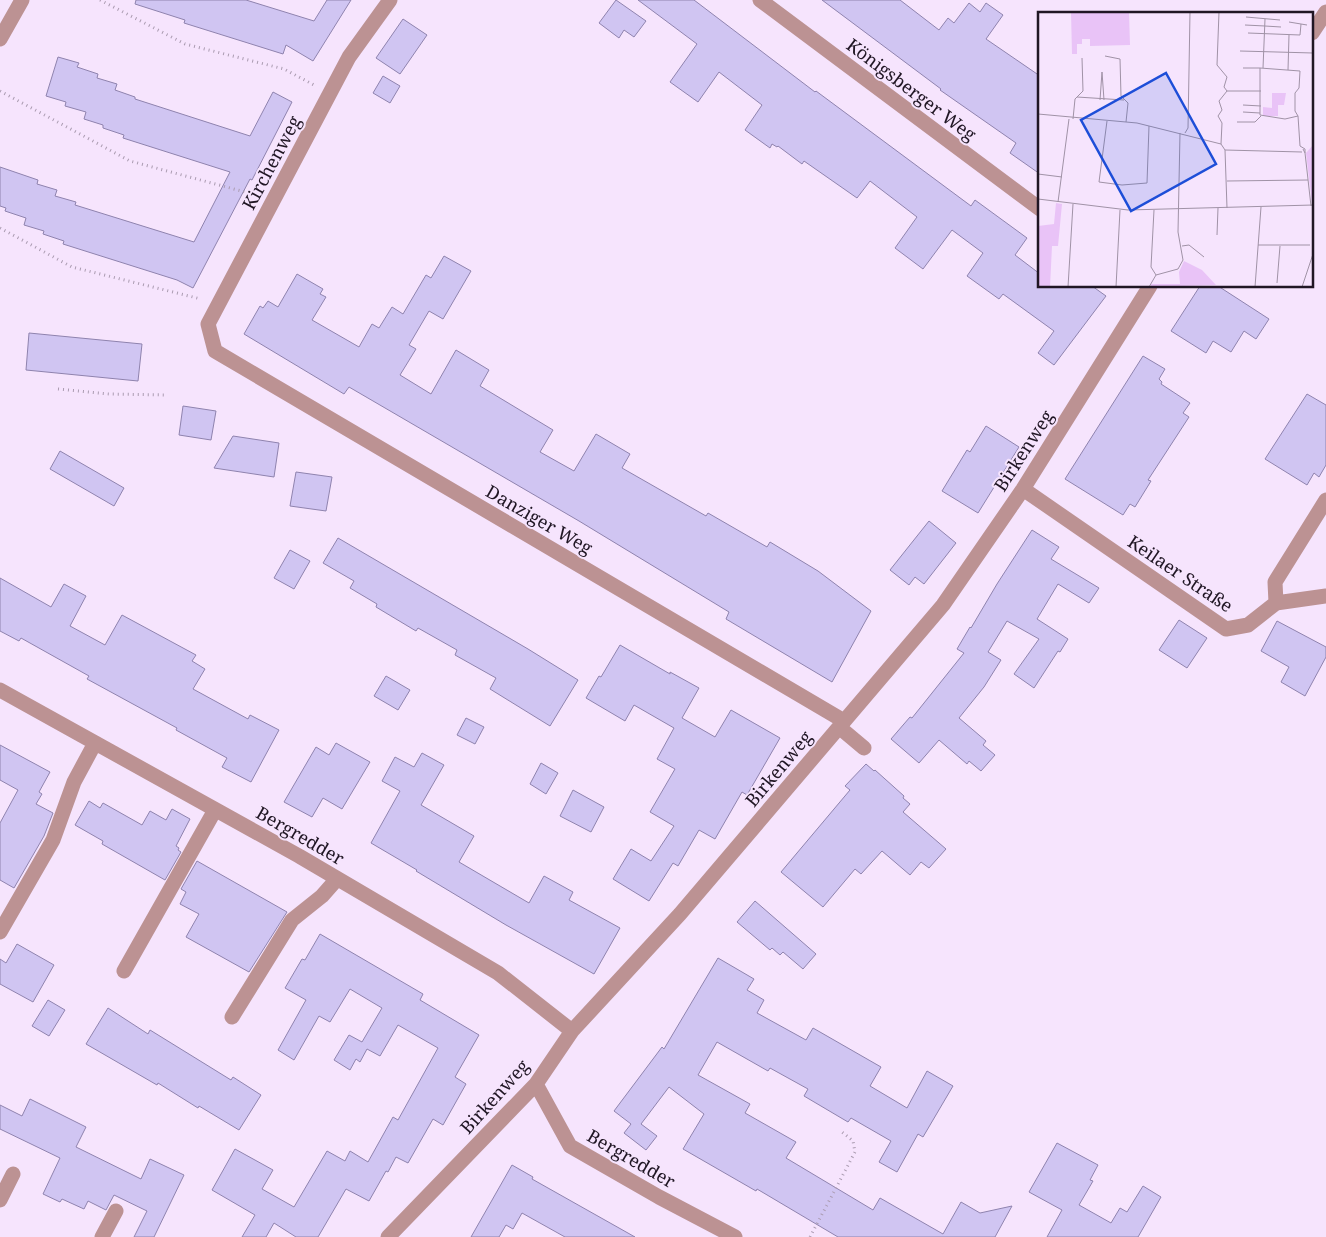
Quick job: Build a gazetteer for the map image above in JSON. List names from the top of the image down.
{
  "streets": {
    "street": [
      "Königsberger Weg",
      "Kirchenweg",
      "Birkenweg",
      "Danziger Weg",
      "Keilaer Straße",
      "Bergredder"
    ]
  },
  "crossings": [
    ["Kirchenweg", "Danziger Weg"],
    ["Birkenweg", "Danziger Weg"],
    ["Birkenweg", "Keilaer Straße"],
    ["Birkenweg", "Bergredder"]
  ]
}
